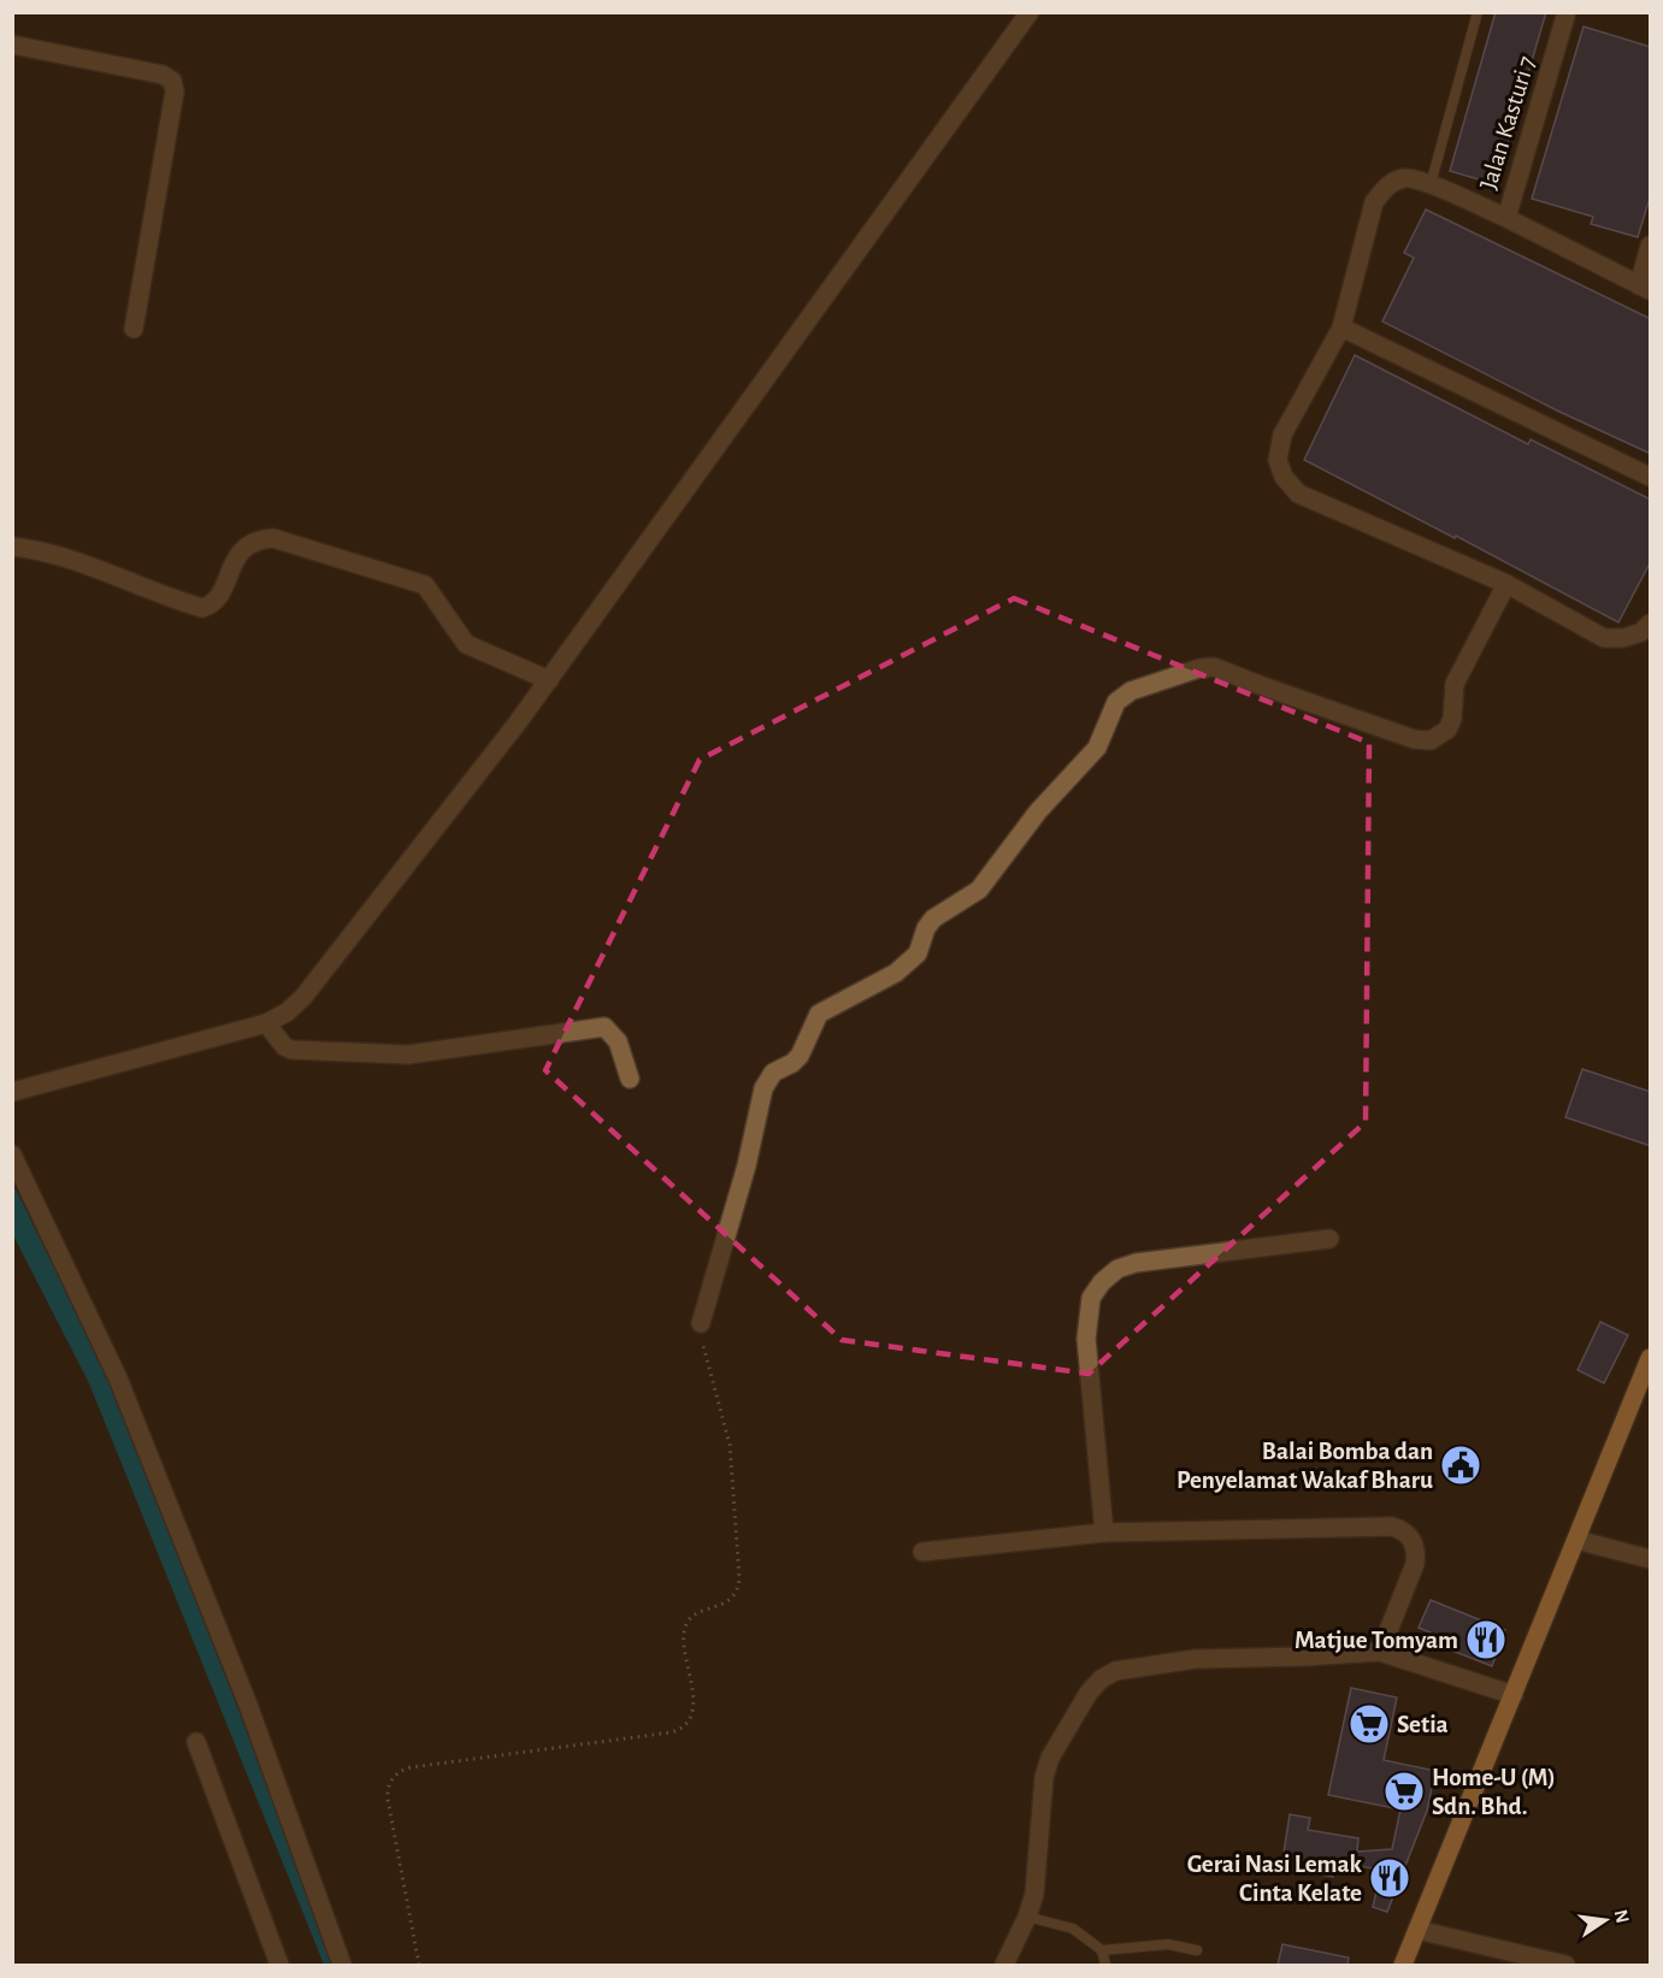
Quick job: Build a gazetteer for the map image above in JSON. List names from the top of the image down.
{
  "streets": {
    "street": ["Jalan Kasturi 7"]
  },
  "places": {
    "public building": ["Balai Bomba dan Penyelamat Wakaf Bharu"],
    "restaurant": ["Matjue Tomyam", "Gerai Nasi Lemak Cinta Kelate"],
    "supermarket": ["Setia", "Home-U (M) Sdn. Bhd."]
  },
  "north": "right"
}
